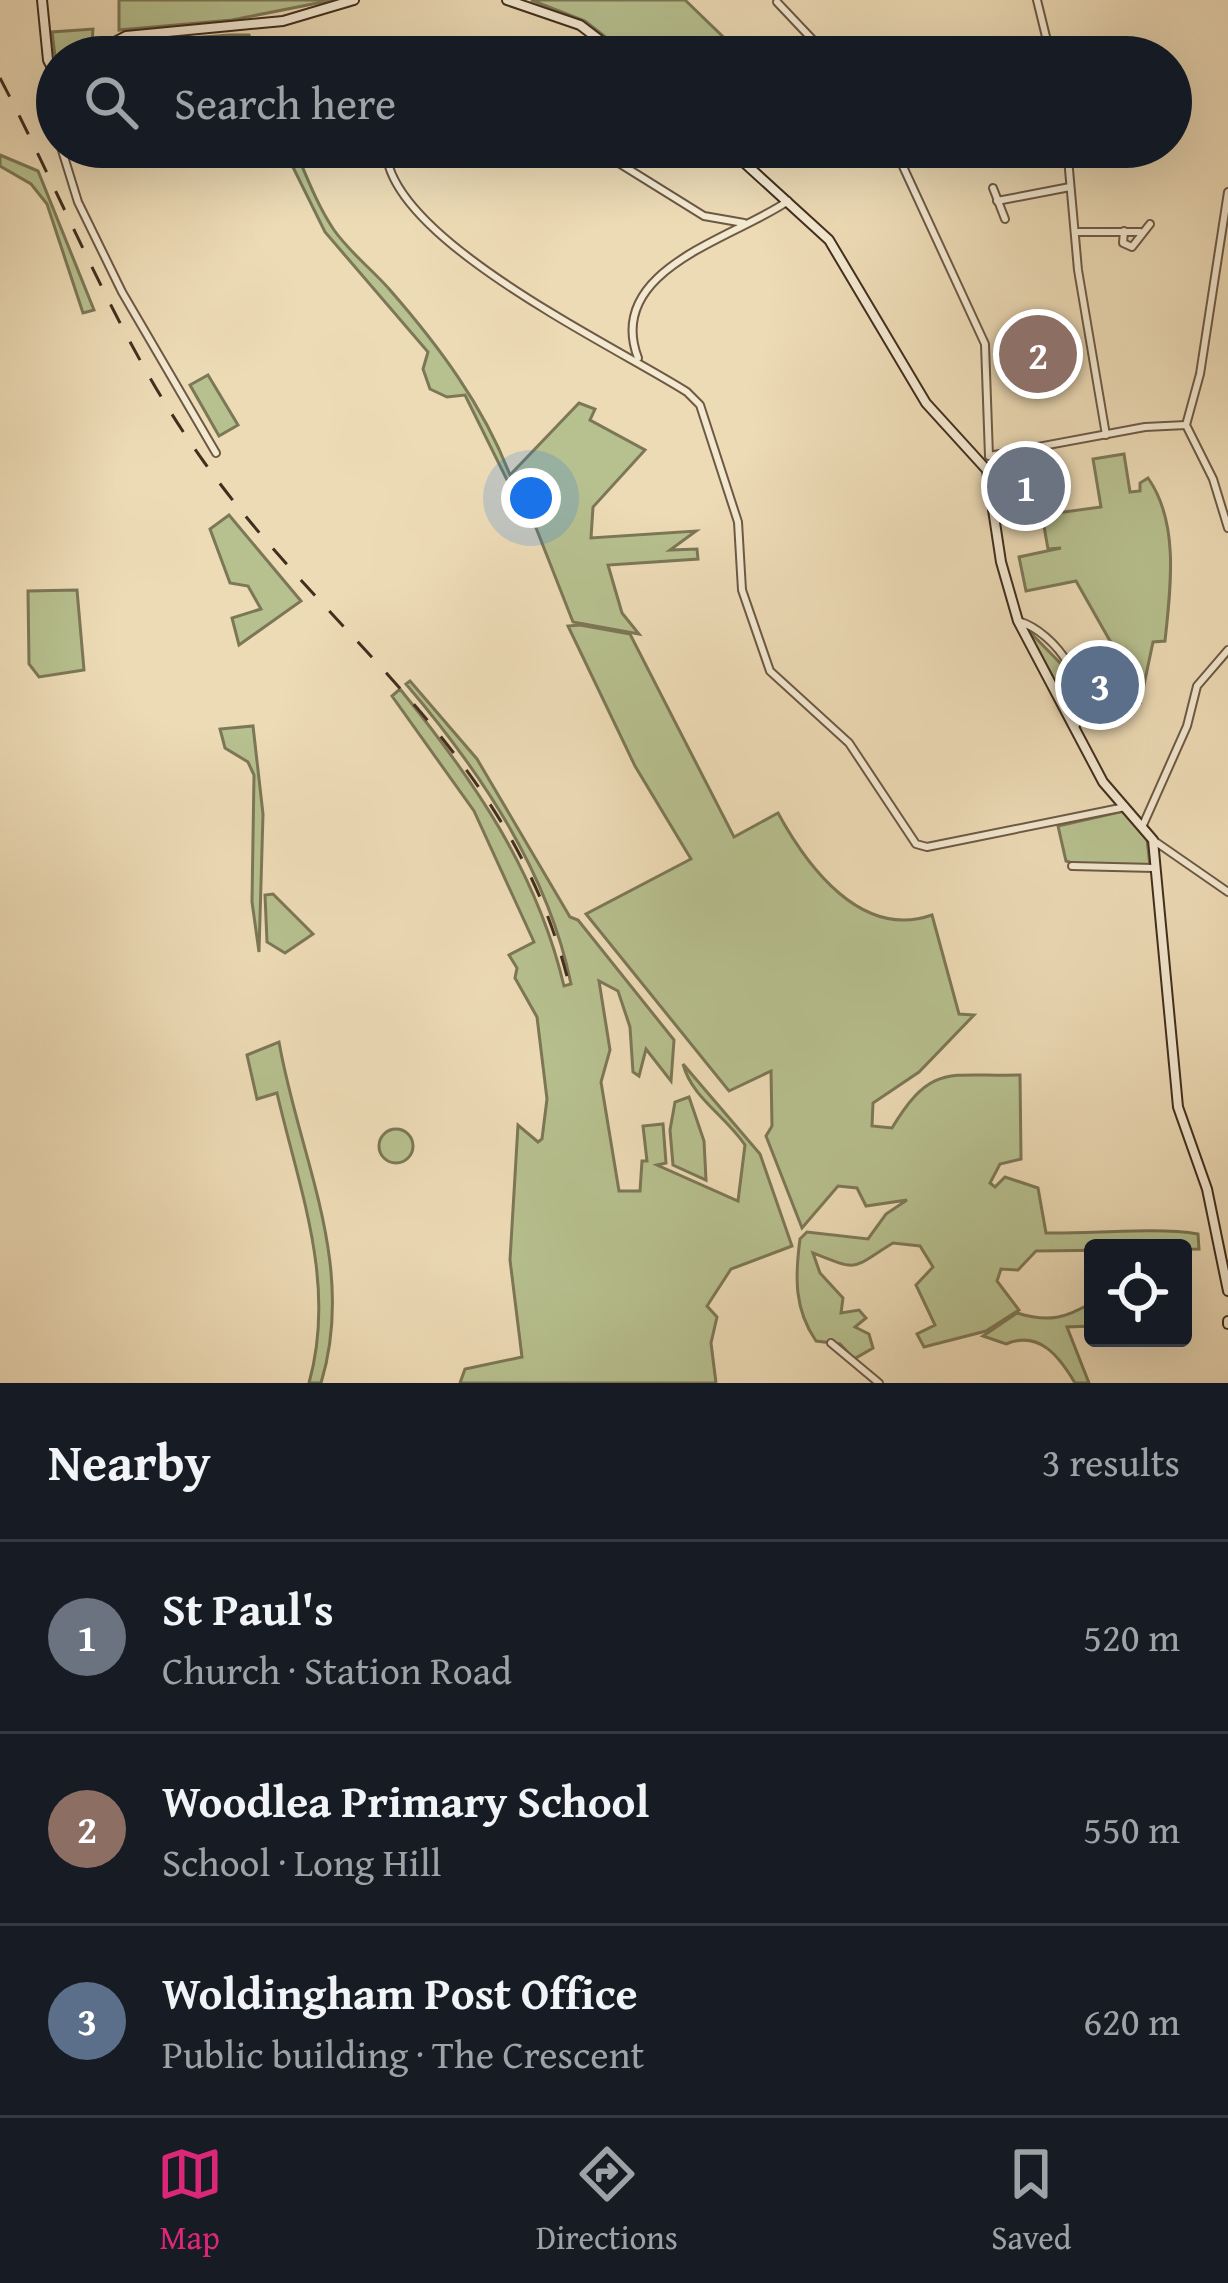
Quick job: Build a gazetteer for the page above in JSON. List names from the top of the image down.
{
  "page": {
    "search": "Search here",
    "pins": ["2", "1", "3"],
    "heading": ["Nearby", "3 results"],
    "list": [
      {
        "mark": "1",
        "name": "St Paul's",
        "note": "Church · Station Road",
        "value": "520 m"
      },
      {
        "mark": "2",
        "name": "Woodlea Primary School",
        "note": "School · Long Hill",
        "value": "550 m"
      },
      {
        "mark": "3",
        "name": "Woldingham Post Office",
        "note": "Public building · The Crescent",
        "value": "620 m"
      }
    ],
    "nav": ["Map", "Directions", "Saved"]
  }
}
